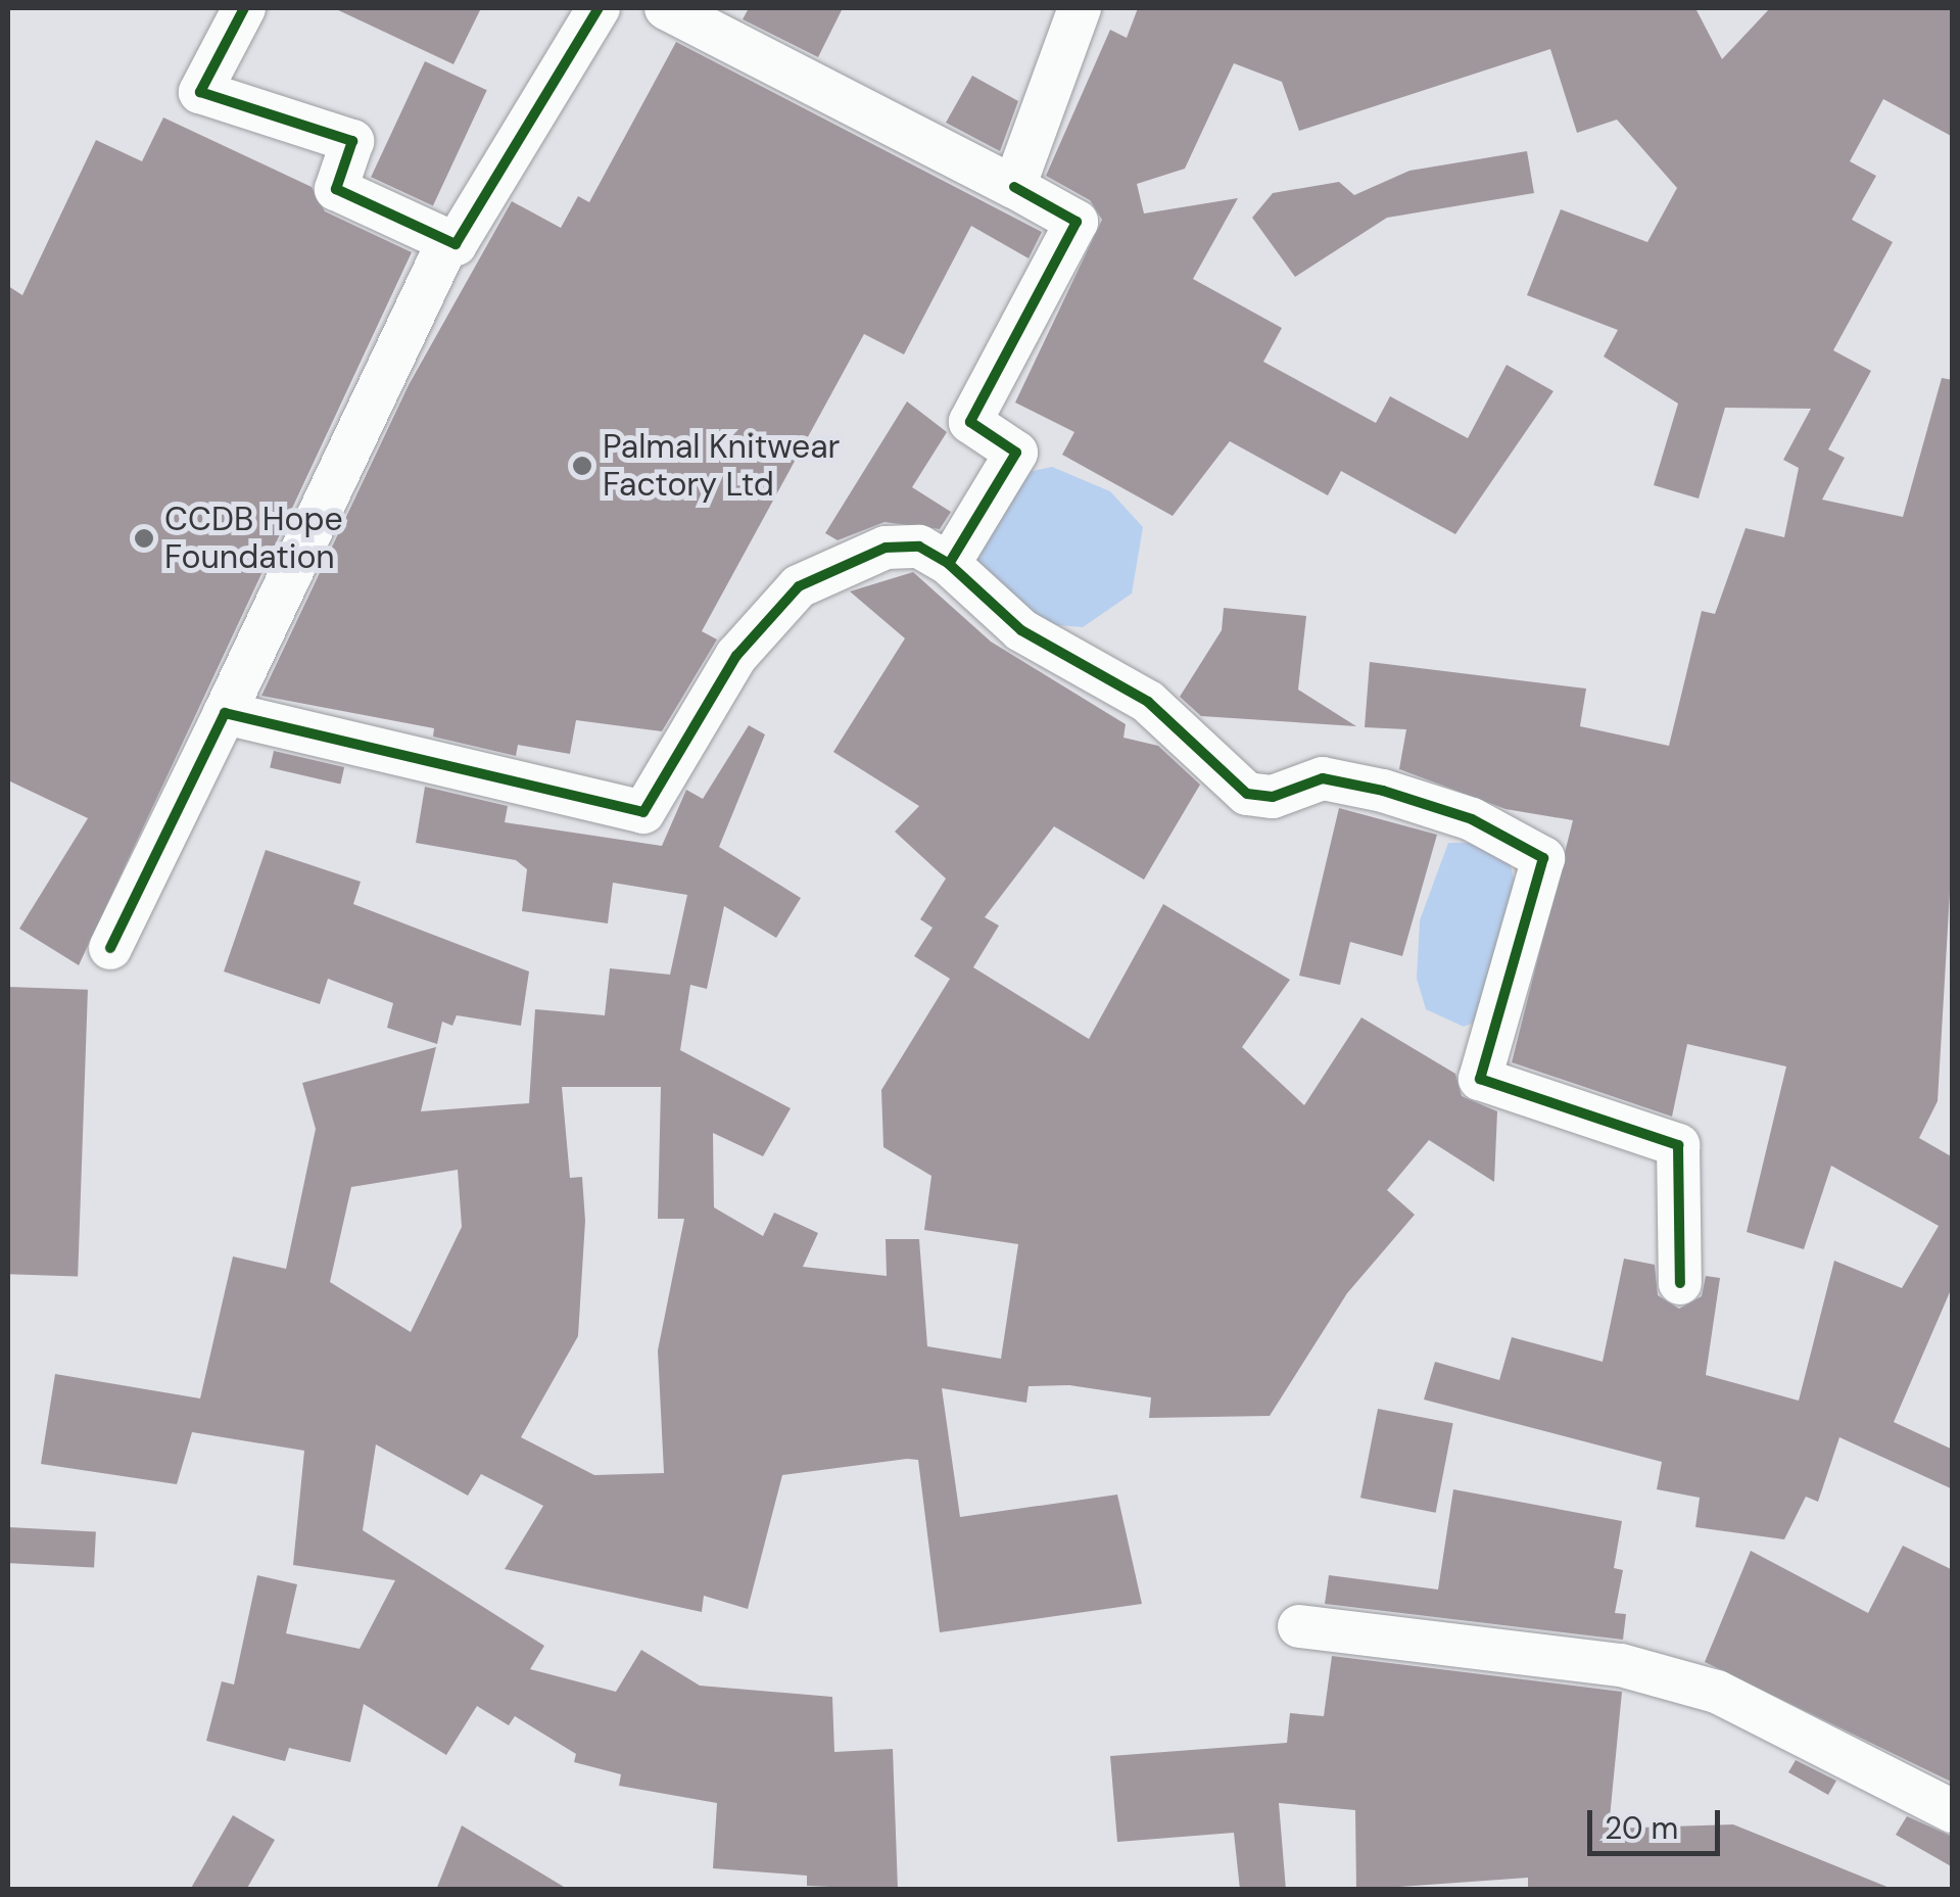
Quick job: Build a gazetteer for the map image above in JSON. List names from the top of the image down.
{
  "places": ["Palmal Knitwear Factory Ltd", "CCDB Hope Foundation"],
  "scale_bar": "20 m"
}
